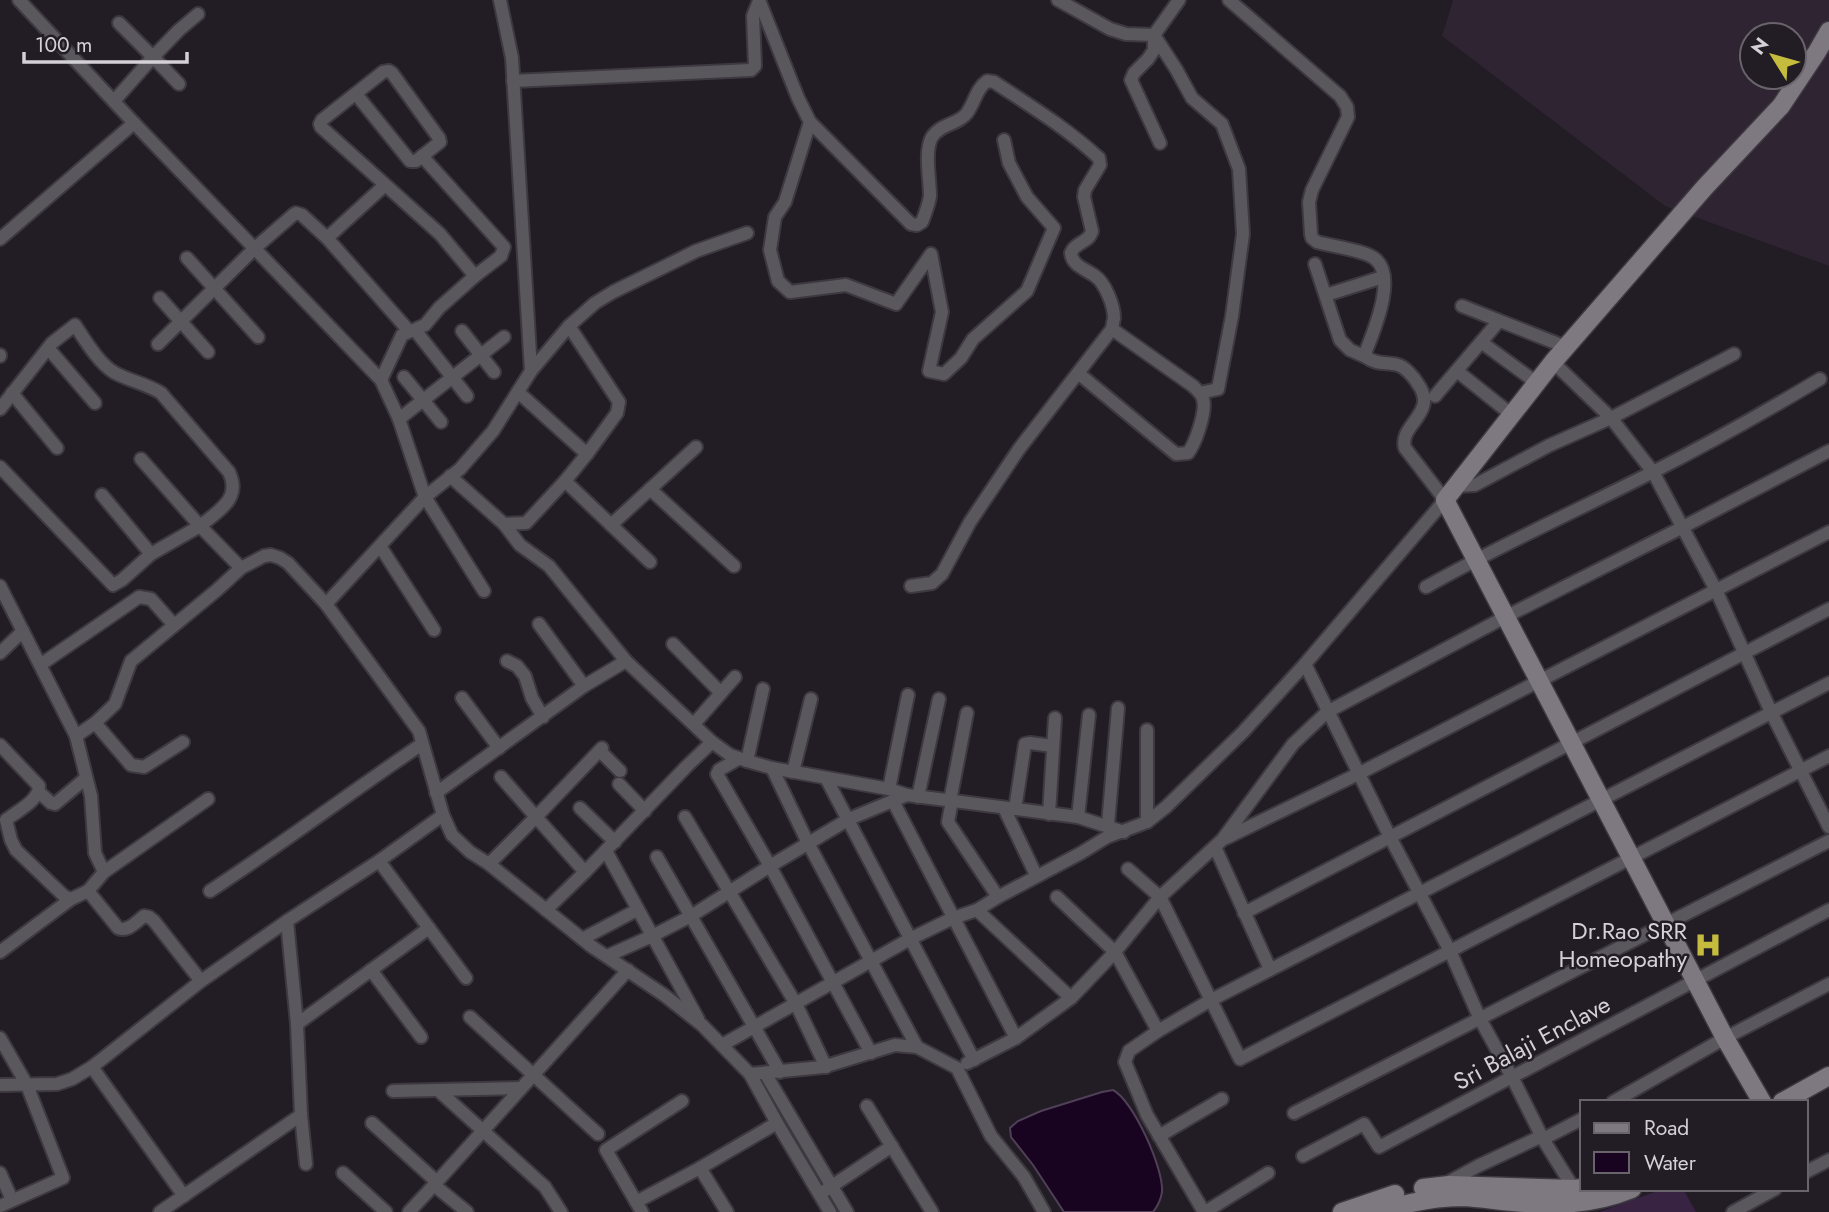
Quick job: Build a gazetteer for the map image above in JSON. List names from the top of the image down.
{
  "streets": {
    "street": ["Sri Balaji Enclave"]
  },
  "places": {
    "hospital": ["Dr.Rao SRR Homeopathy"]
  },
  "legend": ["Road", "Water"],
  "scale_bar": "100 m",
  "north": "top left"
}
